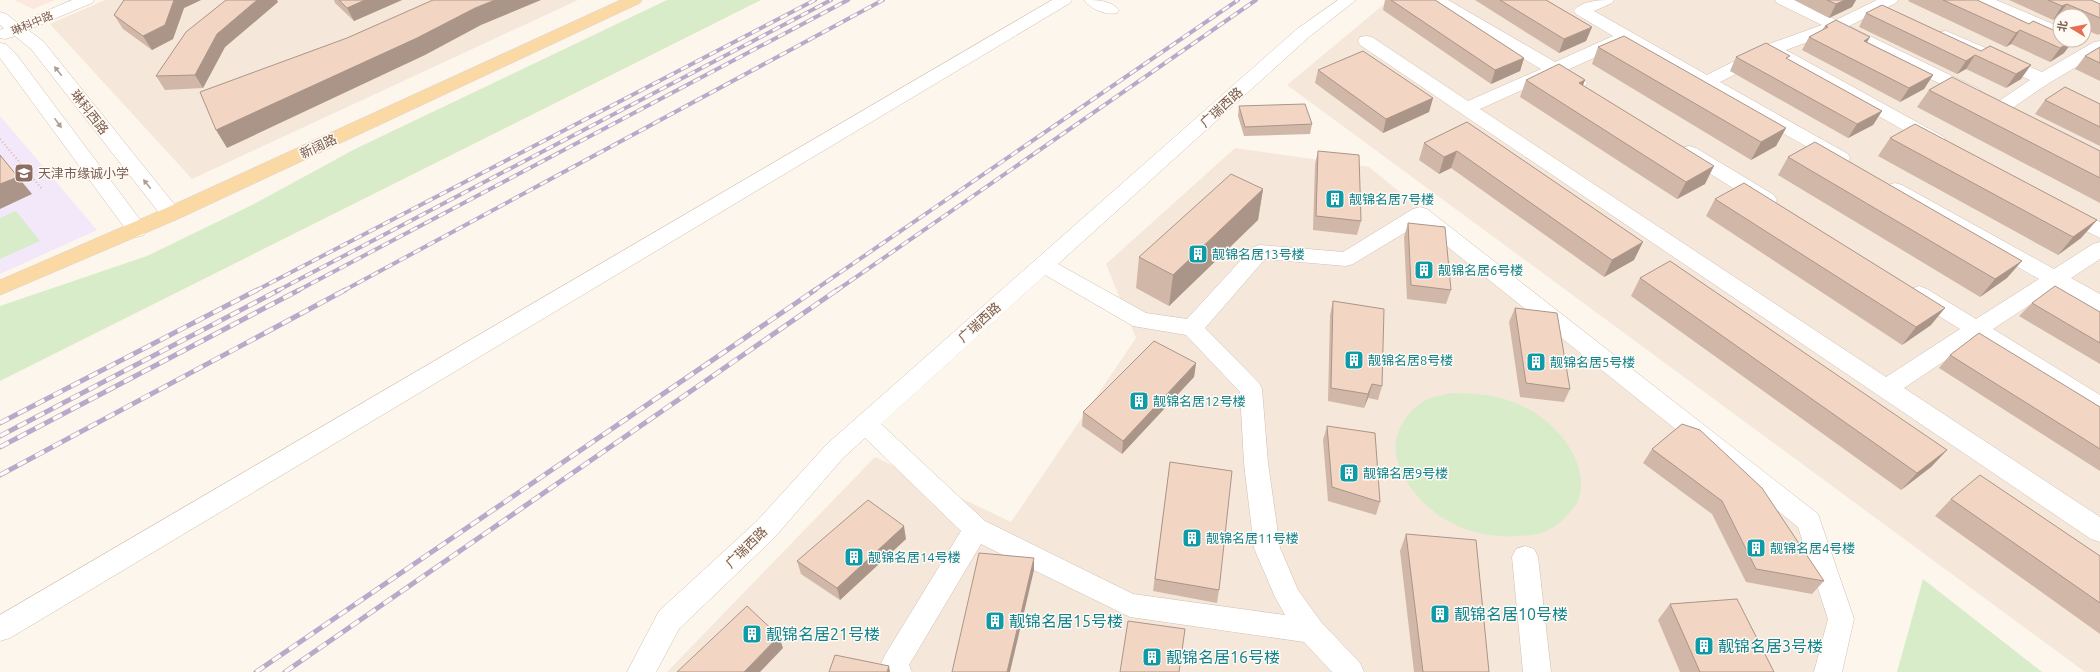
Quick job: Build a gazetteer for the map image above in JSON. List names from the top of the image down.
{
  "streets": {
    "main road": ["新阔路"],
    "street": ["琳科中路", "广瑞西路", "琳科西路"]
  },
  "crossings": [
    ["琳科中路", "琳科西路"],
    ["琳科西路", "新阔路"]
  ],
  "places": {
    "school or university": ["天津市缘诚小学"],
    "building": [
      "靓锦名居7号楼",
      "靓锦名居13号楼",
      "靓锦名居6号楼",
      "靓锦名居8号楼",
      "靓锦名居5号楼",
      "靓锦名居12号楼",
      "靓锦名居9号楼",
      "靓锦名居11号楼",
      "靓锦名居4号楼",
      "靓锦名居14号楼",
      "靓锦名居10号楼",
      "靓锦名居15号楼",
      "靓锦名居21号楼",
      "靓锦名居3号楼",
      "靓锦名居16号楼"
    ]
  },
  "north": "left"
}
